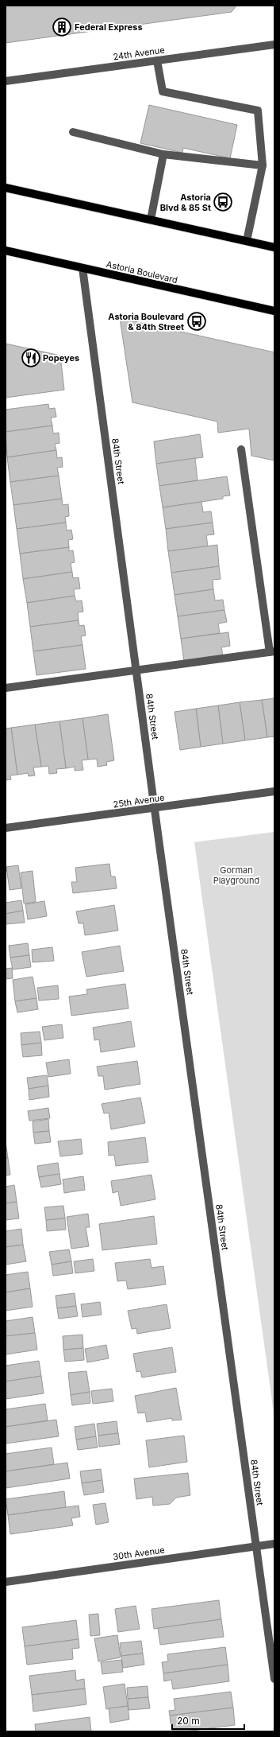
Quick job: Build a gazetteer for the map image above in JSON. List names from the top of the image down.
{
  "streets": {
    "main road": ["Astoria Boulevard"],
    "street": [
      "24th Avenue",
      "84th Street",
      "25th Avenue",
      "30th Avenue"
    ]
  },
  "crossings": [
    ["Astoria Boulevard", "84th Street"],
    ["84th Street", "25th Avenue"],
    ["84th Street", "30th Avenue"]
  ],
  "parks": ["Gorman Playground"],
  "places": {
    "building": ["Federal Express"],
    "bus stop": ["Astoria Blvd & 85 St", "Astoria Boulevard & 84th Street"],
    "restaurant": ["Popeyes"]
  },
  "scale_bar": "20 m"
}
